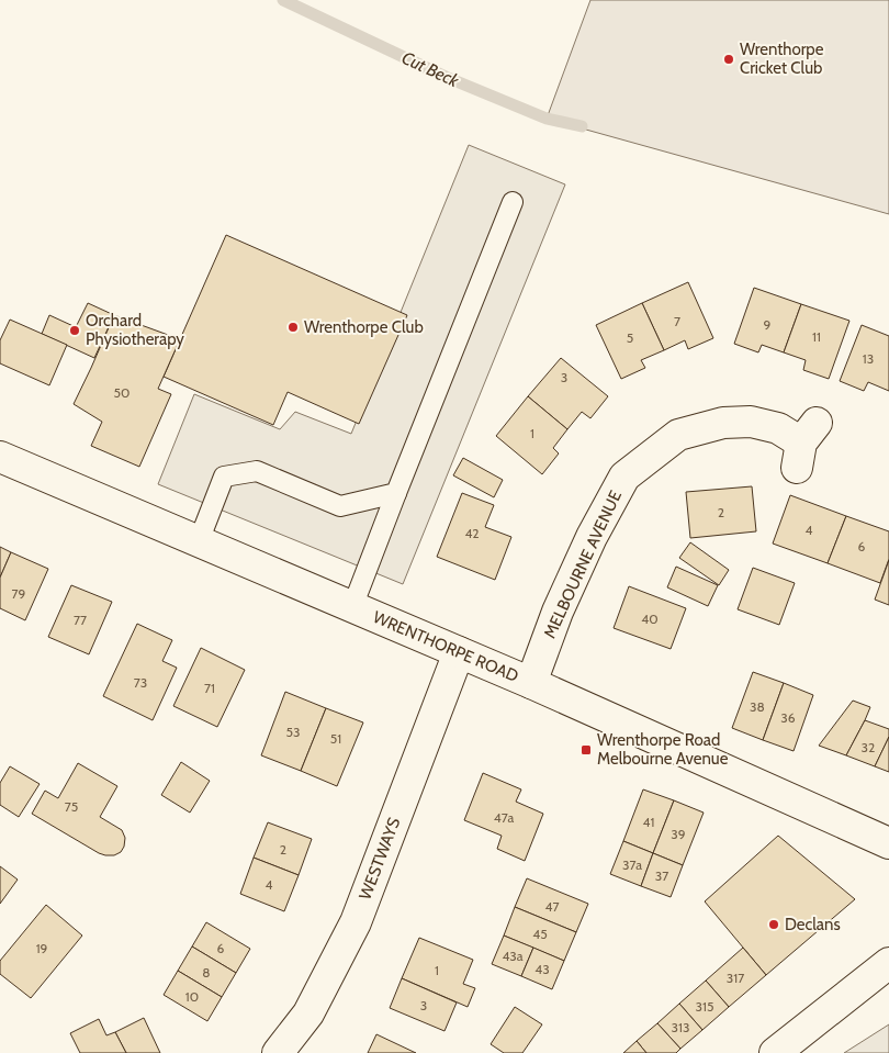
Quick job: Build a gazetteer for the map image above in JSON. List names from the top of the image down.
{
  "streets": {
    "street": ["MELBOURNE AVENUE", "WRENTHORPE ROAD", "WESTWAYS"]
  },
  "crossings": [
    ["MELBOURNE AVENUE", "WRENTHORPE ROAD"],
    ["WRENTHORPE ROAD", "WESTWAYS"]
  ],
  "water": ["Cut Beck"],
  "places": {
    "other": [
      "Wrenthorpe Cricket Club",
      "Wrenthorpe Club",
      "Orchard Physiotherapy",
      "Declans"
    ],
    "transit": ["Wrenthorpe Road Melbourne Avenue"]
  },
  "house_numbers": [
    "7",
    "9",
    "11",
    "5",
    "13",
    "3",
    "50",
    "1",
    "2",
    "4",
    "42",
    "6",
    "79",
    "40",
    "77",
    "73",
    "71",
    "38",
    "36",
    "53",
    "51",
    "32",
    "75",
    "47a",
    "41",
    "39",
    "2",
    "37a",
    "37",
    "4",
    "47",
    "45",
    "19",
    "6",
    "43a",
    "43",
    "1",
    "8",
    "317",
    "10",
    "3",
    "315",
    "313"
  ]
}
